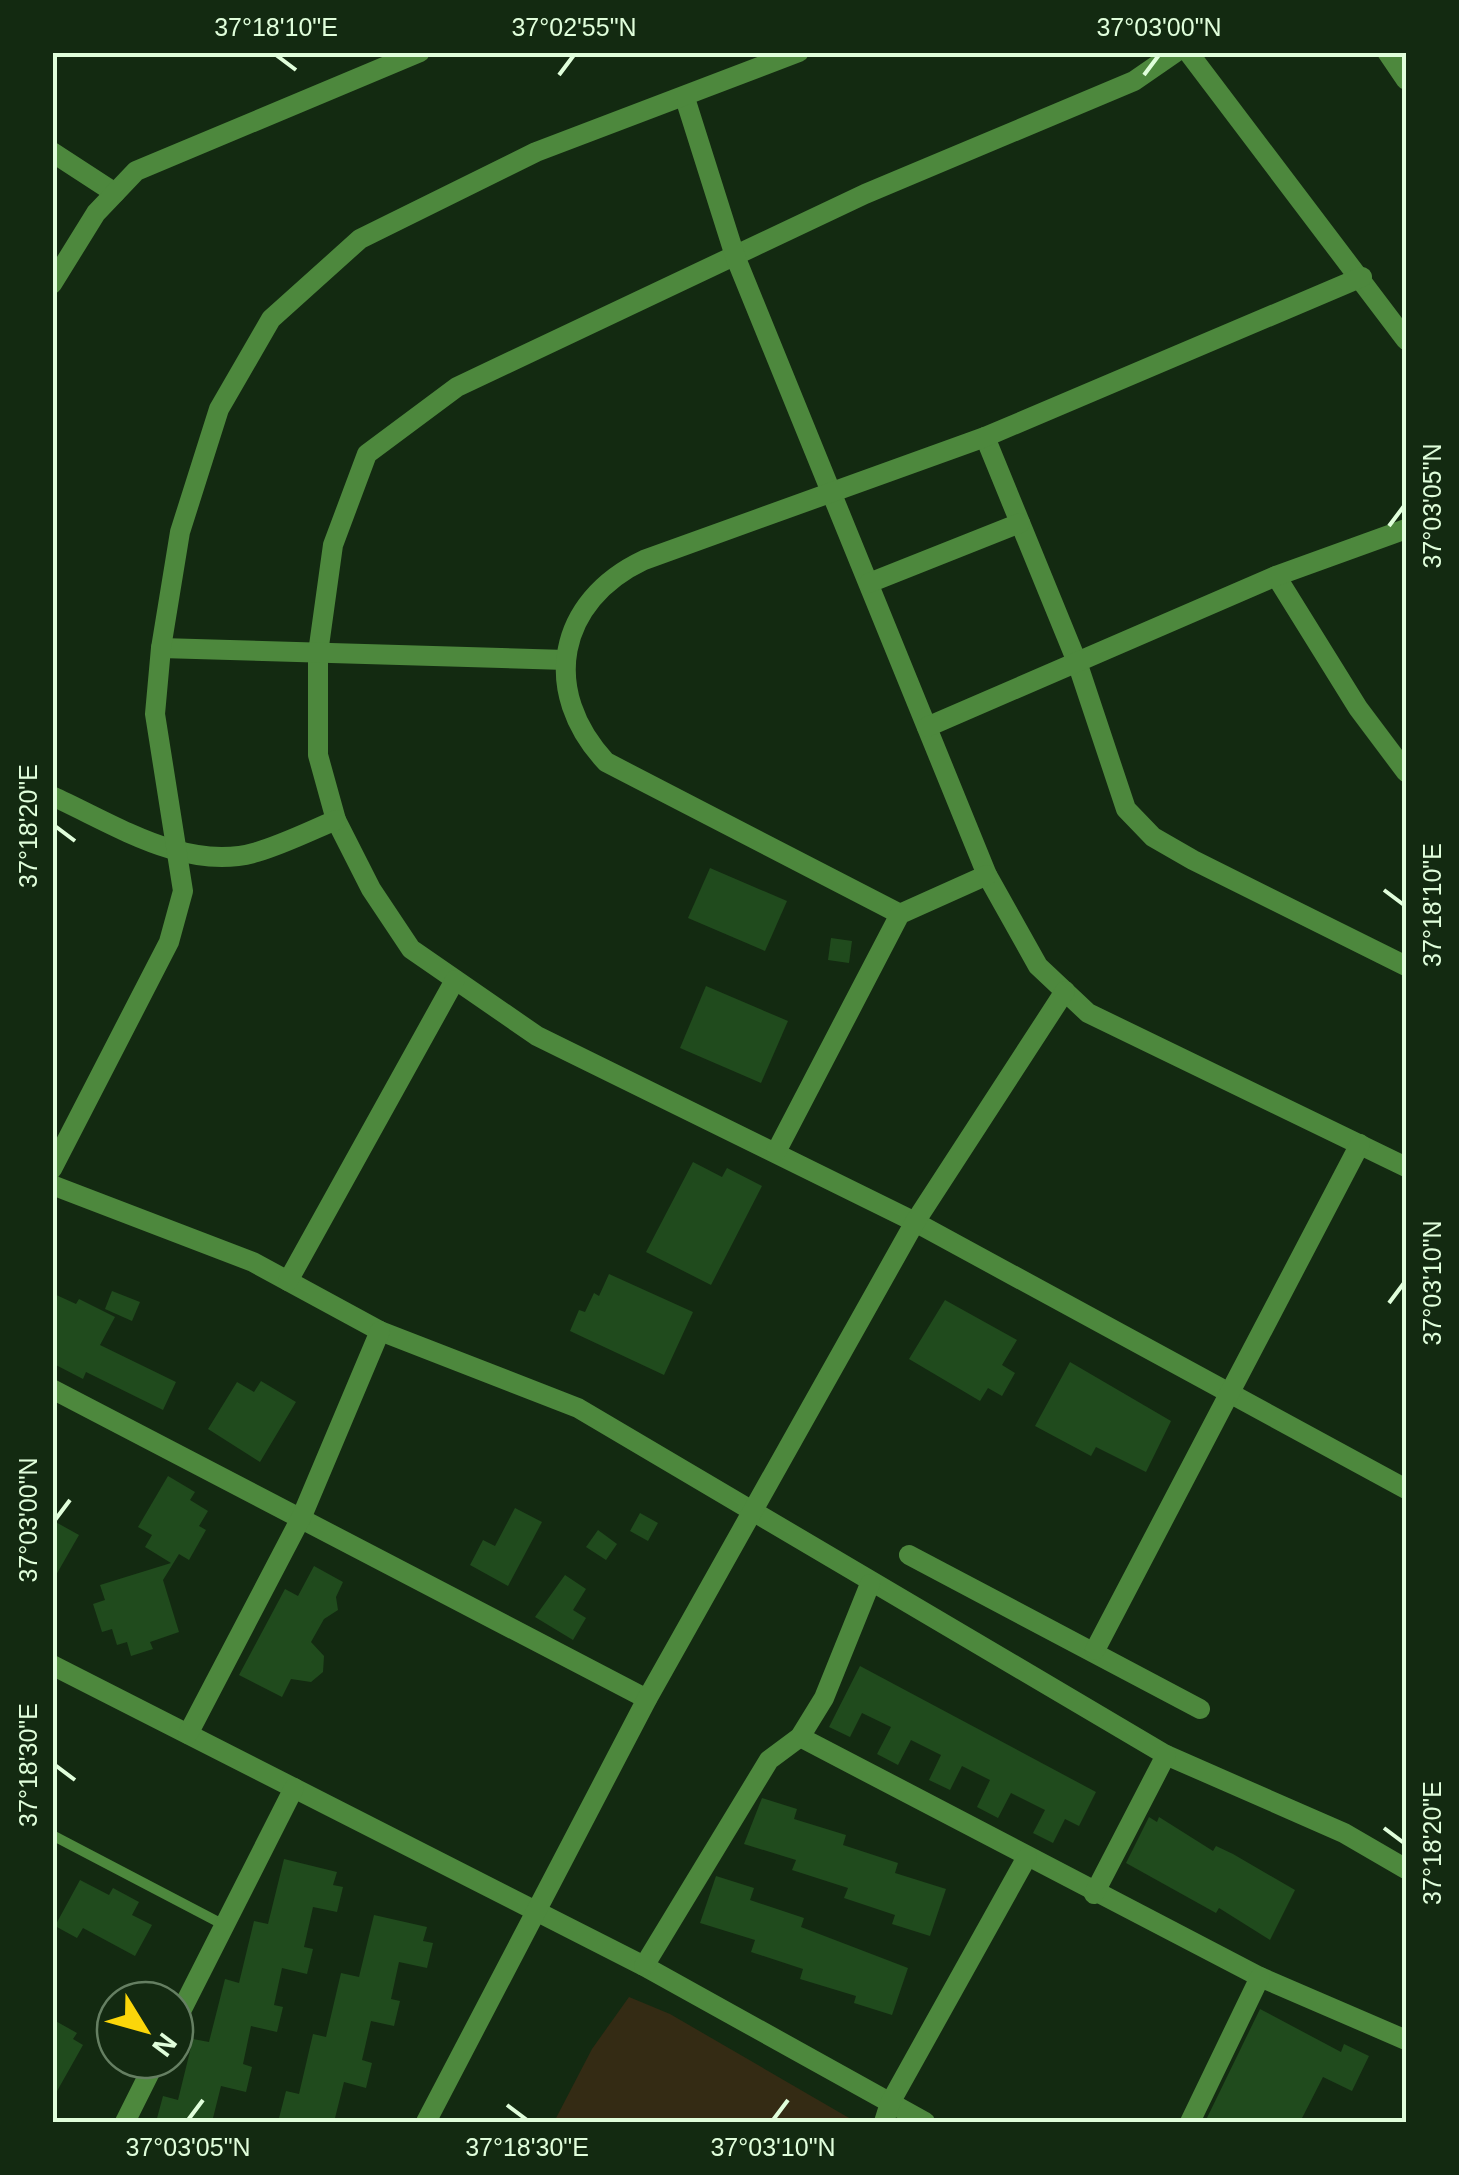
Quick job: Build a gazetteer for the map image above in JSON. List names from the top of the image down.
{
  "north": "bottom right",
  "coordinates": [
    "37°18'10\"E",
    "37°02'55\"N",
    "37°03'00\"N",
    "37°03'05\"N",
    "37°18'20\"E",
    "37°03'10\"N",
    "37°18'30\"E"
  ]
}
